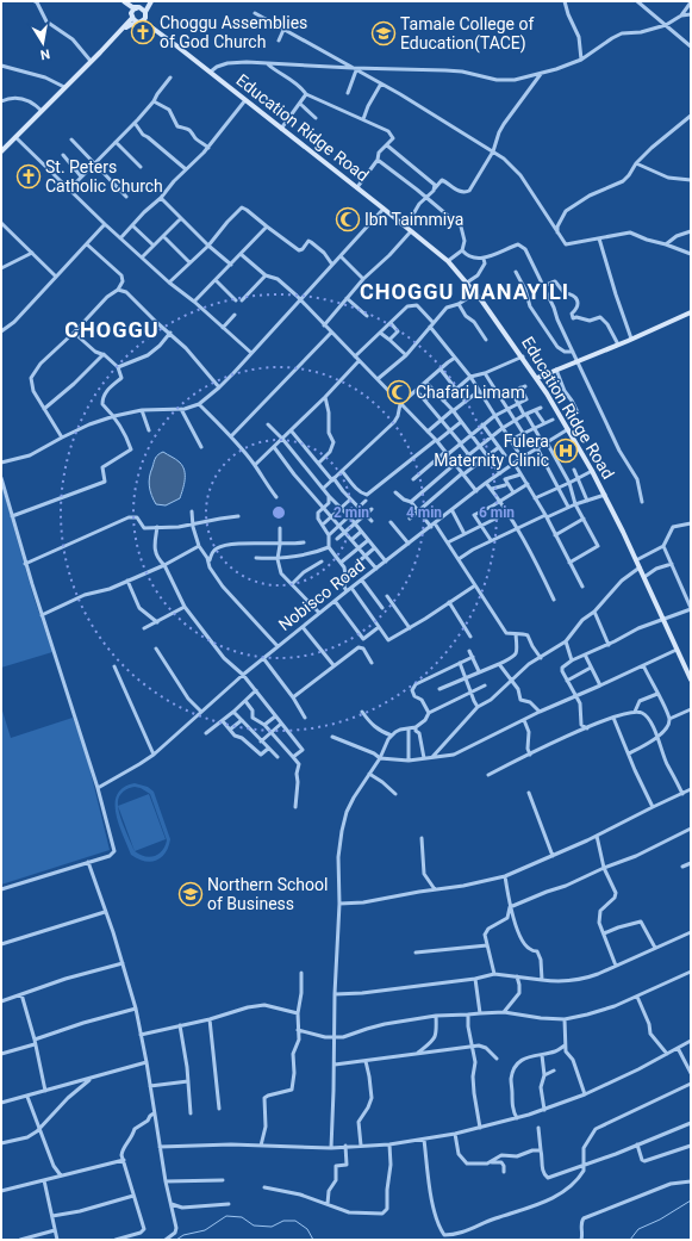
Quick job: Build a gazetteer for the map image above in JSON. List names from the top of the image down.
{
  "streets": {
    "main road": ["Education Ridge Road"],
    "street": ["Nobisco Road"]
  },
  "crossings": [
    ["Education Ridge Road", "Nobisco Road"]
  ],
  "districts": ["CHOGGU MANAYILI", "CHOGGU"],
  "places": {
    "church": ["Choggu Assemblies of God Church", "St. Peters Catholic Church"],
    "school or university": ["Tamale College of Education(TACE)", "Northern School of Business"],
    "mosque": ["Ibn Taimmiya", "Chafari Limam"],
    "hospital": ["Fulera Maternity Clinic"]
  },
  "north": "bottom",
  "rings": ["2 min", "4 min", "6 min"]
}
